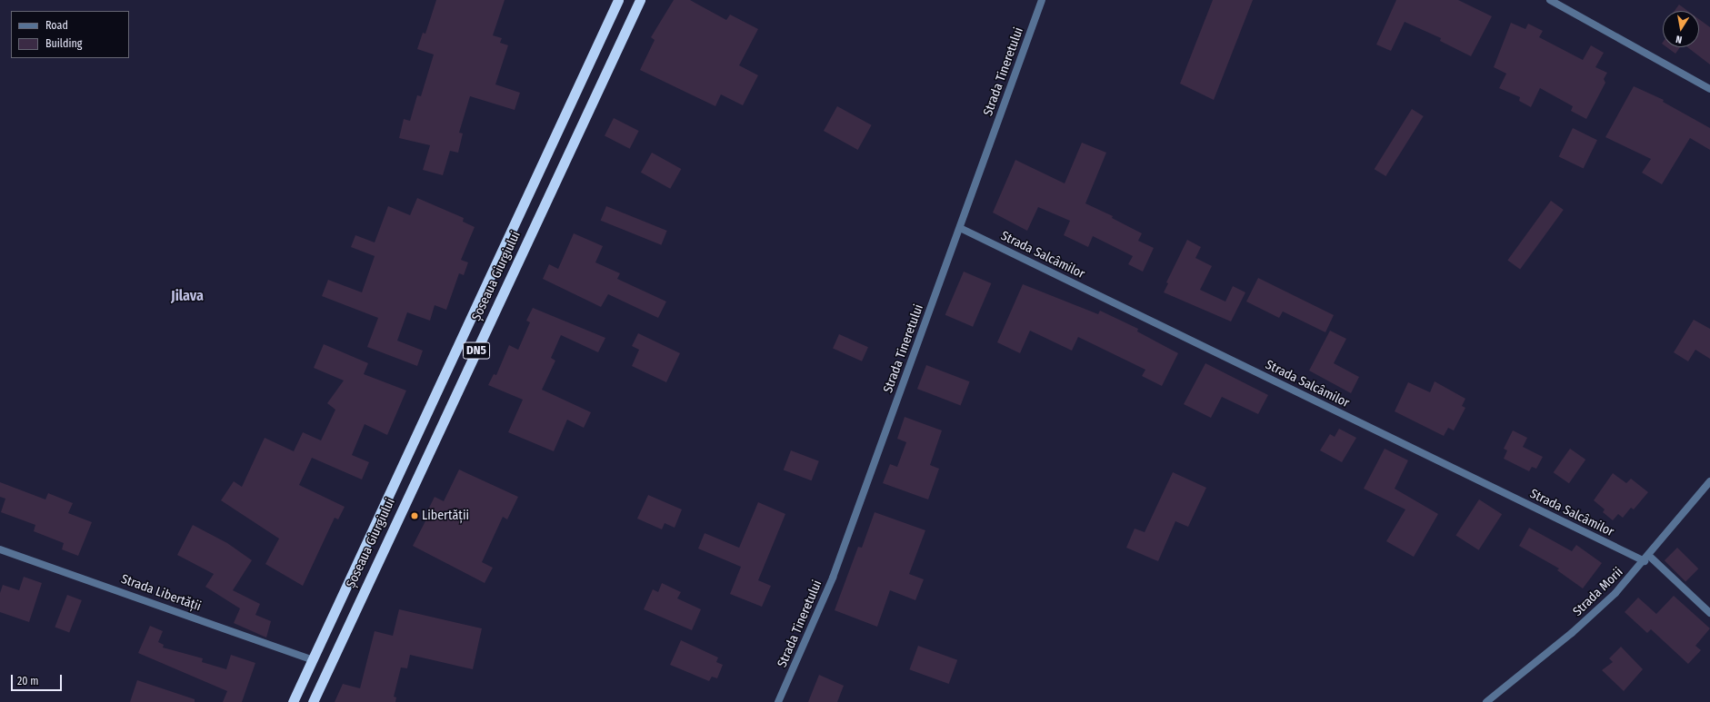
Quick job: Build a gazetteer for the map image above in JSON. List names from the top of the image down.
{
  "streets": {
    "highway": ["Șoseaua Giurgiului", "DN5"],
    "street": [
      "Strada Tineretului",
      "Strada Salcâmilor",
      "Strada Morii",
      "Strada Libertății"
    ]
  },
  "crossings": [
    ["Strada Tineretului", "Strada Salcâmilor"],
    ["Strada Salcâmilor", "Strada Morii"],
    ["Șoseaua Giurgiului", "Strada Libertății"]
  ],
  "districts": ["Jilava"],
  "places": ["Libertății"],
  "legend": ["Road", "Building"],
  "scale_bar": "20 m",
  "north": "bottom"
}
